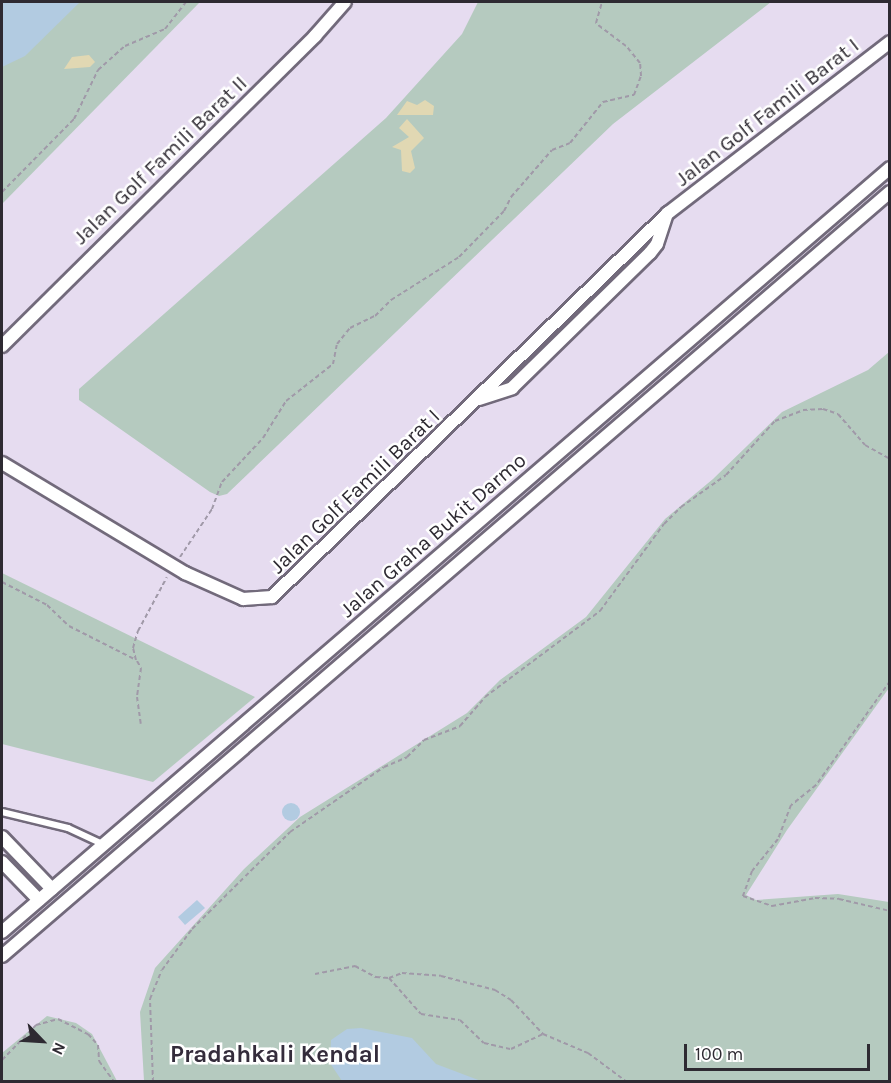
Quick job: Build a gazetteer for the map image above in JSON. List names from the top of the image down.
{
  "streets": {
    "street": ["Jalan Golf Famili Barat I", "Jalan Golf Famili Barat II", "Jalan Graha Bukit Darmo"]
  },
  "districts": ["Pradahkali Kendal"],
  "scale_bar": "100 m",
  "north": "bottom right"
}
